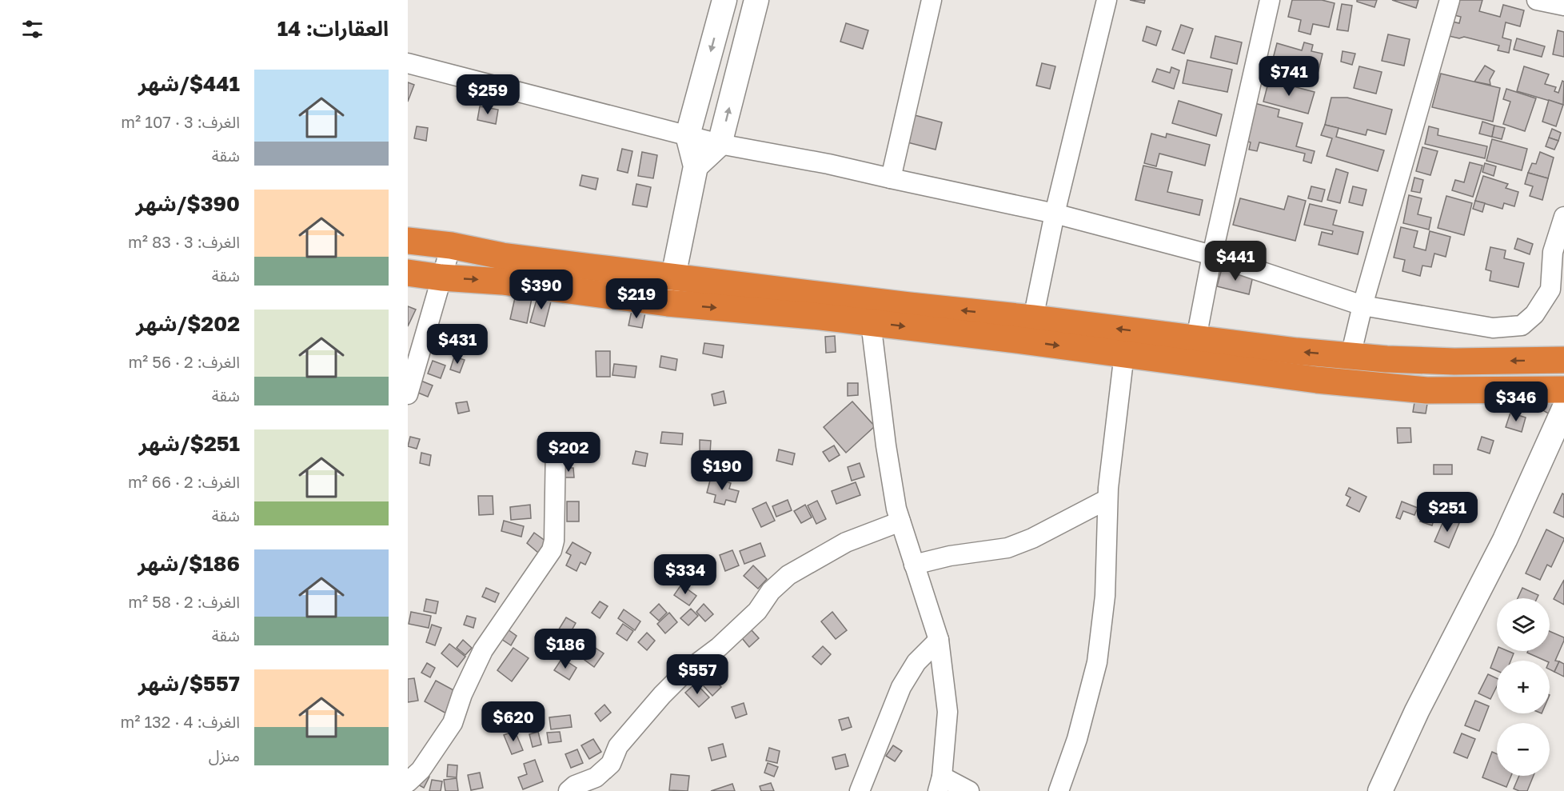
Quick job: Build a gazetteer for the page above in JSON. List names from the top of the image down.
{
  "page": {
    "heading": "العقارات: 14",
    "price": [
      "$741",
      "$259",
      "$441",
      "$390",
      "$219",
      "$431",
      "$346",
      "$202",
      "$190",
      "$251",
      "$334",
      "$186",
      "$557",
      "$620"
    ],
    "list": [
      {
        "name": "$441/شهر",
        "note": "الغرف: 3 · 107 m² · شقة"
      },
      {
        "name": "$390/شهر",
        "note": "الغرف: 3 · 83 m² · شقة"
      },
      {
        "name": "$202/شهر",
        "note": "الغرف: 2 · 56 m² · شقة"
      },
      {
        "name": "$251/شهر",
        "note": "الغرف: 2 · 66 m² · شقة"
      },
      {
        "name": "$186/شهر",
        "note": "الغرف: 2 · 58 m² · شقة"
      },
      {
        "name": "$557/شهر",
        "note": "الغرف: 4 · 132 m² · منزل"
      }
    ],
    "map_buttons": ["+", "−"]
  }
}
